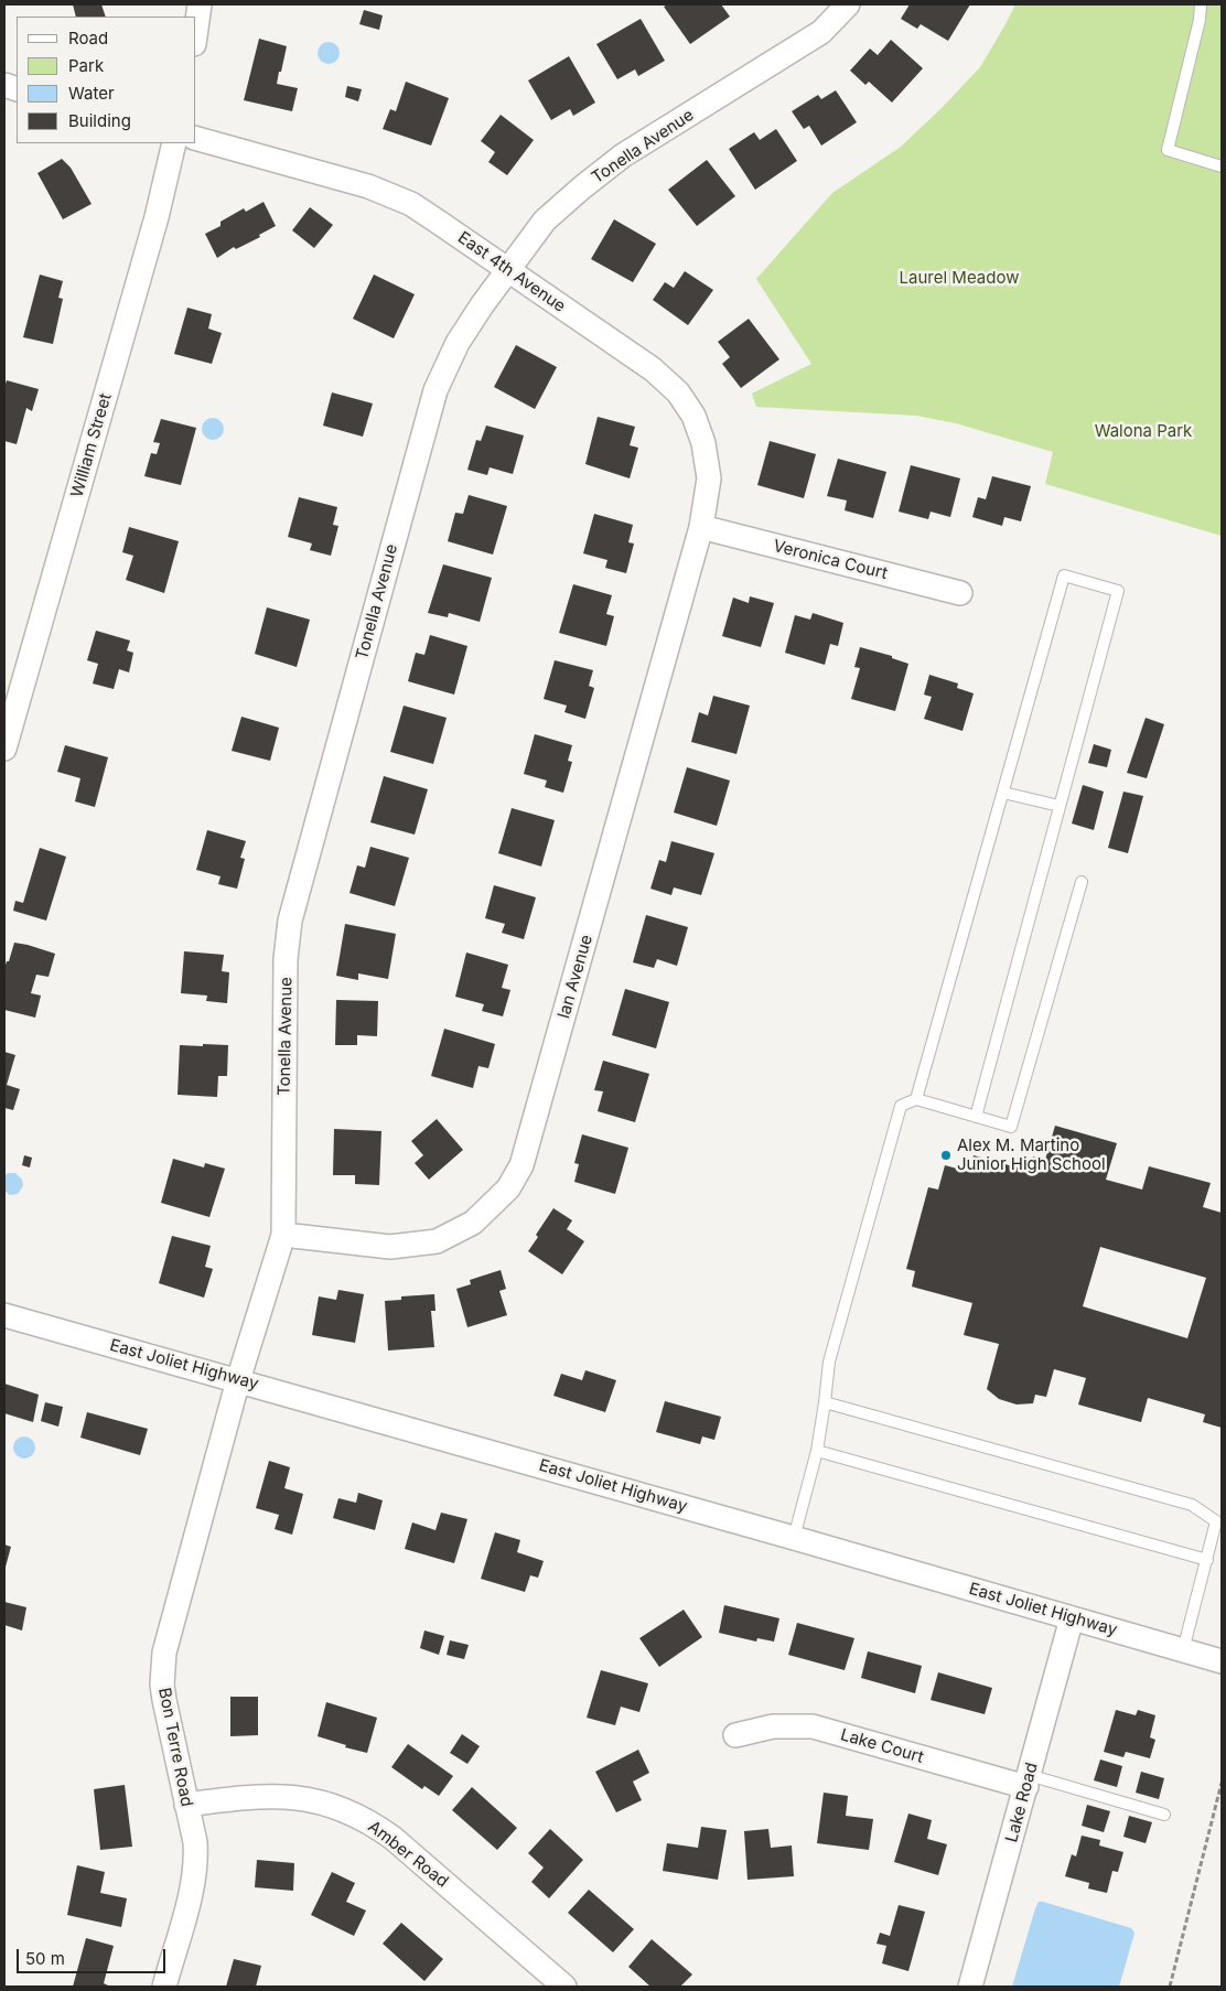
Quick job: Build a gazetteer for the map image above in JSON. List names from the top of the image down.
{
  "streets": {
    "street": [
      "Tonella Avenue",
      "East 4th Avenue",
      "William Street",
      "Veronica Court",
      "Ian Avenue",
      "East Joliet Highway",
      "Lake Court",
      "Bon Terre Road",
      "Lake Road",
      "Amber Road"
    ]
  },
  "crossings": [
    ["Tonella Avenue", "East 4th Avenue"],
    ["Tonella Avenue", "Ian Avenue"],
    ["Tonella Avenue", "East Joliet Highway"],
    ["Tonella Avenue", "Bon Terre Road"],
    ["East 4th Avenue", "Veronica Court"],
    ["East 4th Avenue", "Ian Avenue"],
    ["Veronica Court", "Ian Avenue"],
    ["East Joliet Highway", "Bon Terre Road"],
    ["East Joliet Highway", "Lake Road"],
    ["Lake Court", "Lake Road"],
    ["Bon Terre Road", "Amber Road"]
  ],
  "parks": ["Laurel Meadow", "Walona Park"],
  "places": ["Alex M. Martino Junior High School"],
  "legend": [
    "Road",
    "Park",
    "Water",
    "Building"
  ],
  "scale_bar": "50 m"
}
